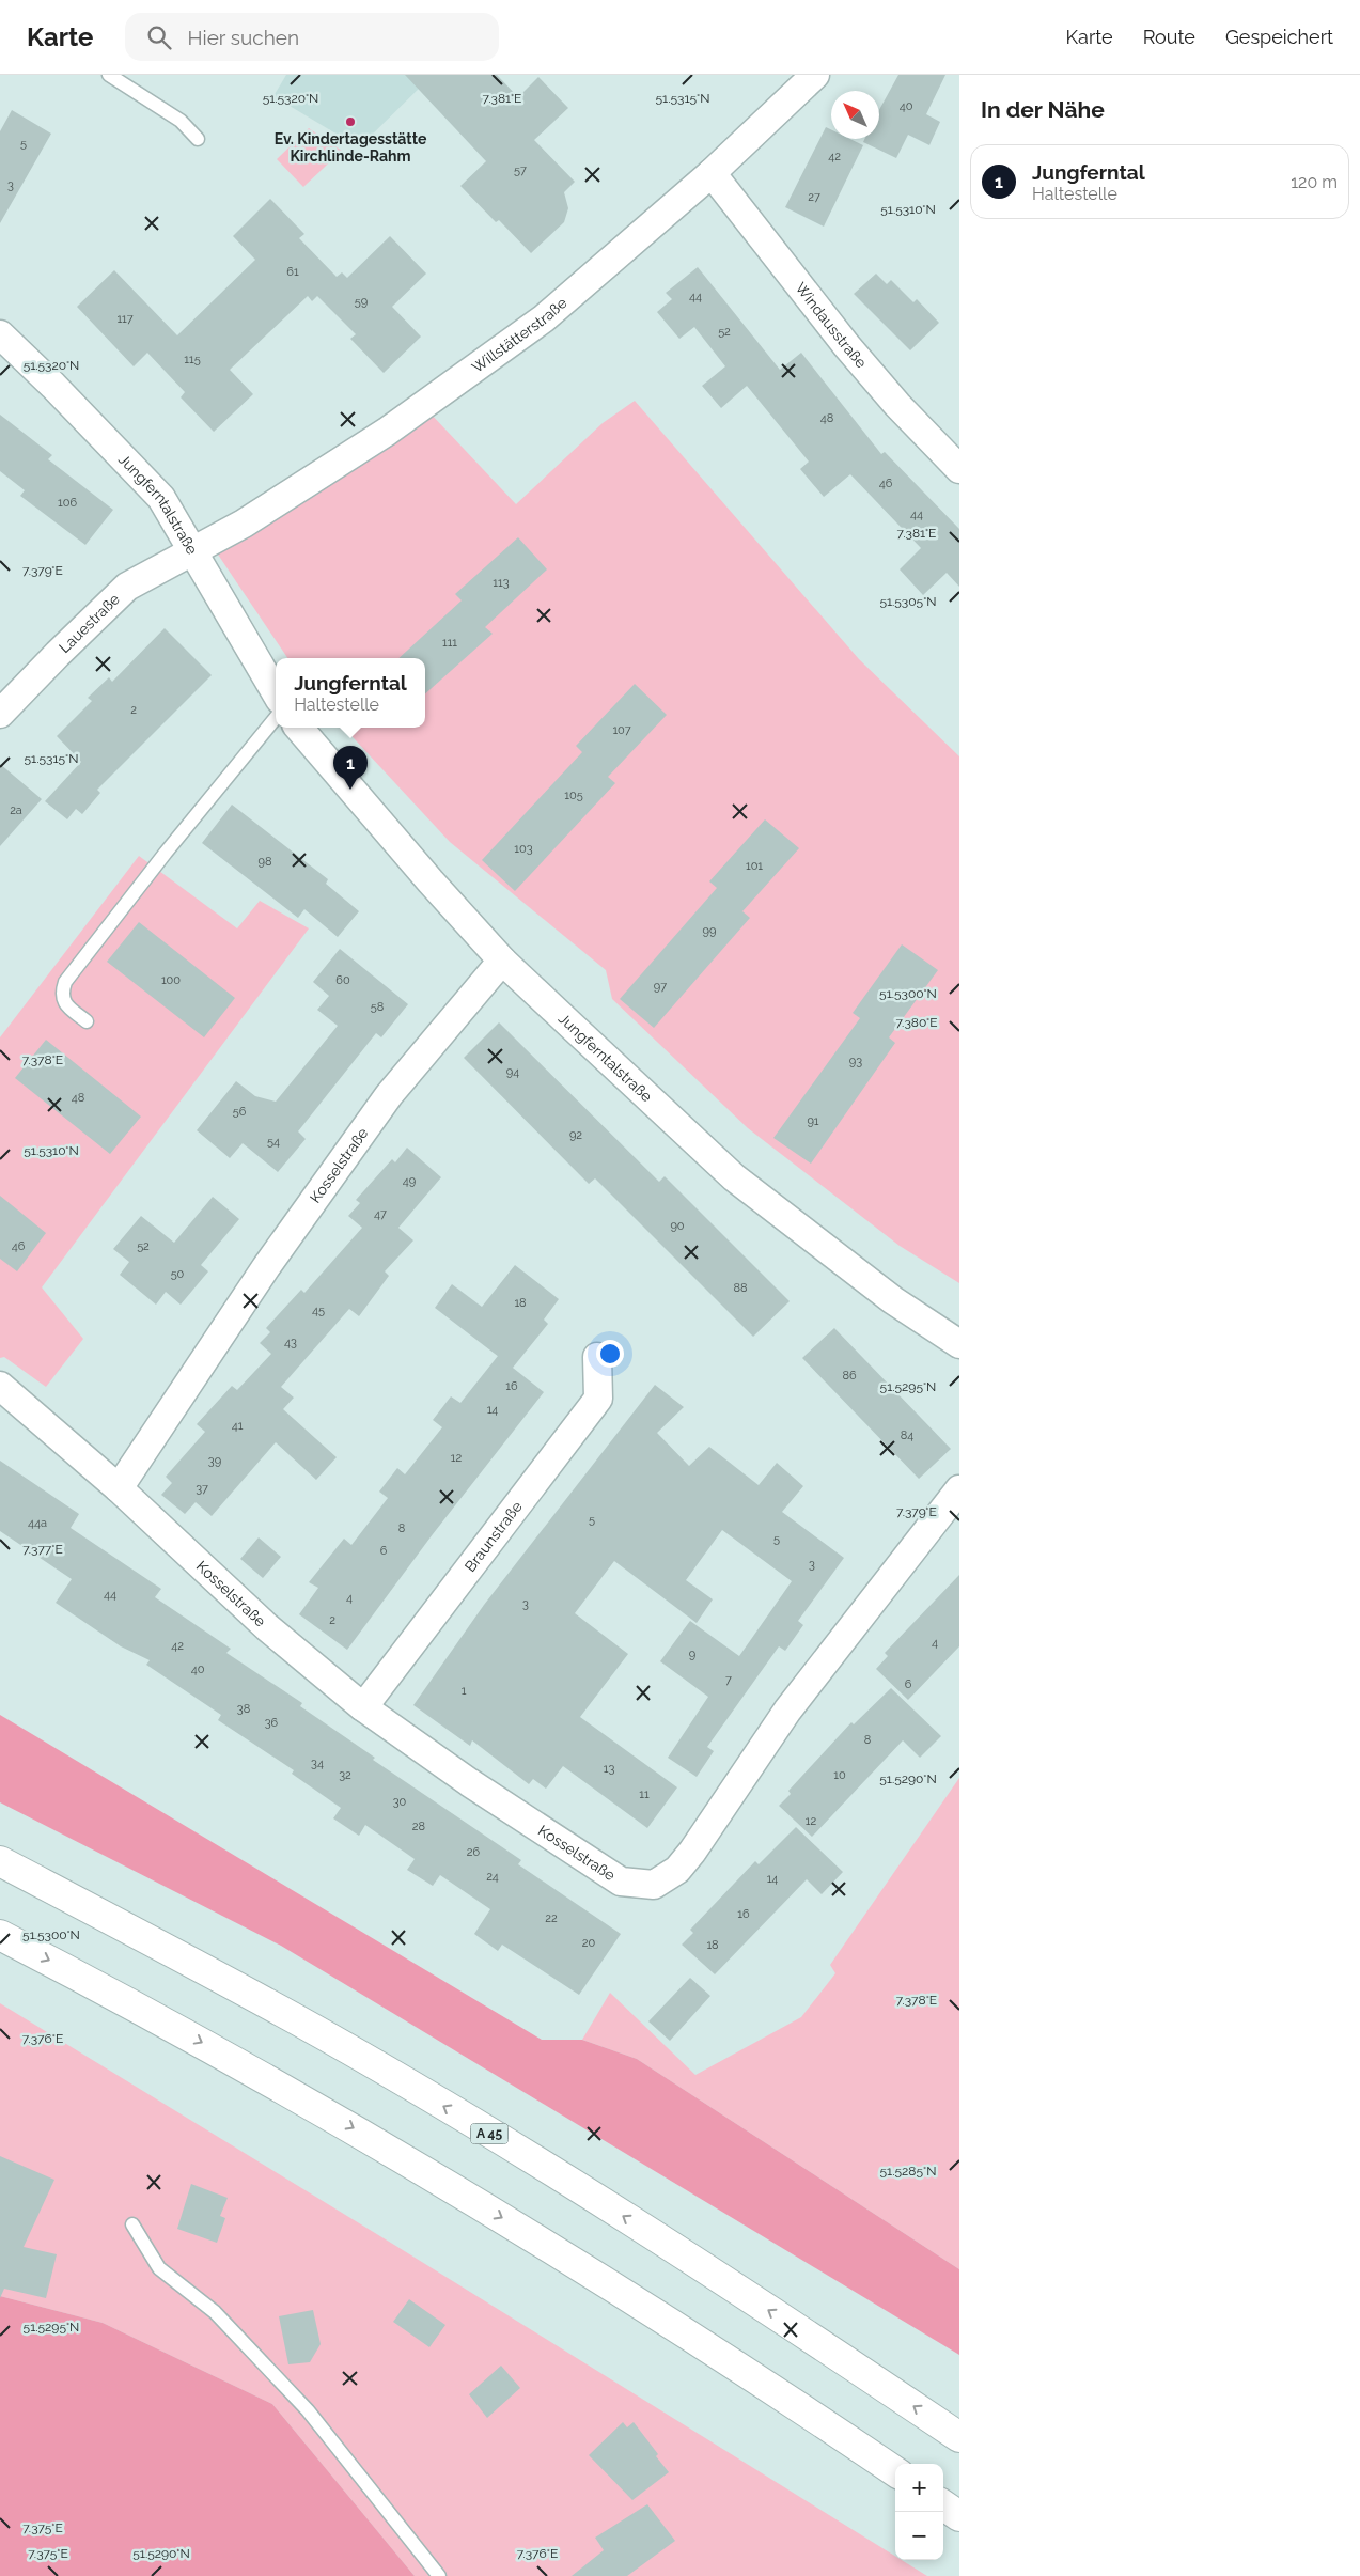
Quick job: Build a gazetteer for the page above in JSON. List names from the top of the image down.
{
  "streets": {
    "highway": ["A 45"],
    "street": [
      "Windausstraße",
      "Willstätterstraße",
      "Jungferntalstraße",
      "Lauestraße",
      "Kosselstraße",
      "Braunstraße"
    ]
  },
  "crossings": [
    ["Windausstraße", "Willstätterstraße"],
    ["Willstätterstraße", "Jungferntalstraße"],
    ["Willstätterstraße", "Lauestraße"],
    ["Jungferntalstraße", "Lauestraße"],
    ["Jungferntalstraße", "Kosselstraße"],
    ["Kosselstraße", "Braunstraße"]
  ],
  "places": ["Ev. Kindertagesstätte Kirchlinde-Rahm"],
  "house_numbers": [
    "40",
    "5",
    "42",
    "57",
    "3",
    "27",
    "61",
    "44",
    "59",
    "117",
    "52",
    "115",
    "48",
    "46",
    "106",
    "44",
    "113",
    "111",
    "2",
    "107",
    "105",
    "2a",
    "103",
    "98",
    "101",
    "99",
    "100",
    "60",
    "97",
    "58",
    "93",
    "94",
    "48",
    "56",
    "91",
    "92",
    "54",
    "49",
    "47",
    "90",
    "46",
    "52",
    "50",
    "88",
    "18",
    "45",
    "43",
    "86",
    "16",
    "14",
    "41",
    "84",
    "12",
    "39",
    "37",
    "5",
    "44a",
    "8",
    "5",
    "6",
    "3",
    "44",
    "4",
    "3",
    "2",
    "4",
    "42",
    "9",
    "40",
    "7",
    "6",
    "1",
    "38",
    "36",
    "8",
    "34",
    "13",
    "32",
    "10",
    "11",
    "30",
    "12",
    "28",
    "26",
    "24",
    "14",
    "16",
    "22",
    "20",
    "18"
  ],
  "north": "top left",
  "page": {
    "header": "Karte",
    "search": "Hier suchen",
    "nav": ["Karte", "Route", "Gespeichert"],
    "heading": "In der Nähe",
    "list": [
      {
        "mark": "1",
        "name": "Jungferntal",
        "note": "Haltestelle",
        "value": "120 m"
      }
    ],
    "popup": ["Jungferntal", "Haltestelle"],
    "pins": "1",
    "map_buttons": ["+", "−"]
  },
  "coordinates": [
    "7.381°E",
    "51.5315°N",
    "51.5320°N",
    "51.5310°N",
    "7.379°E",
    "51.5305°N",
    "51.5300°N",
    "7.380°E",
    "7.378°E",
    "51.5295°N",
    "7.377°E",
    "51.5290°N",
    "7.376°E",
    "51.5285°N",
    "7.375°E"
  ]
}
